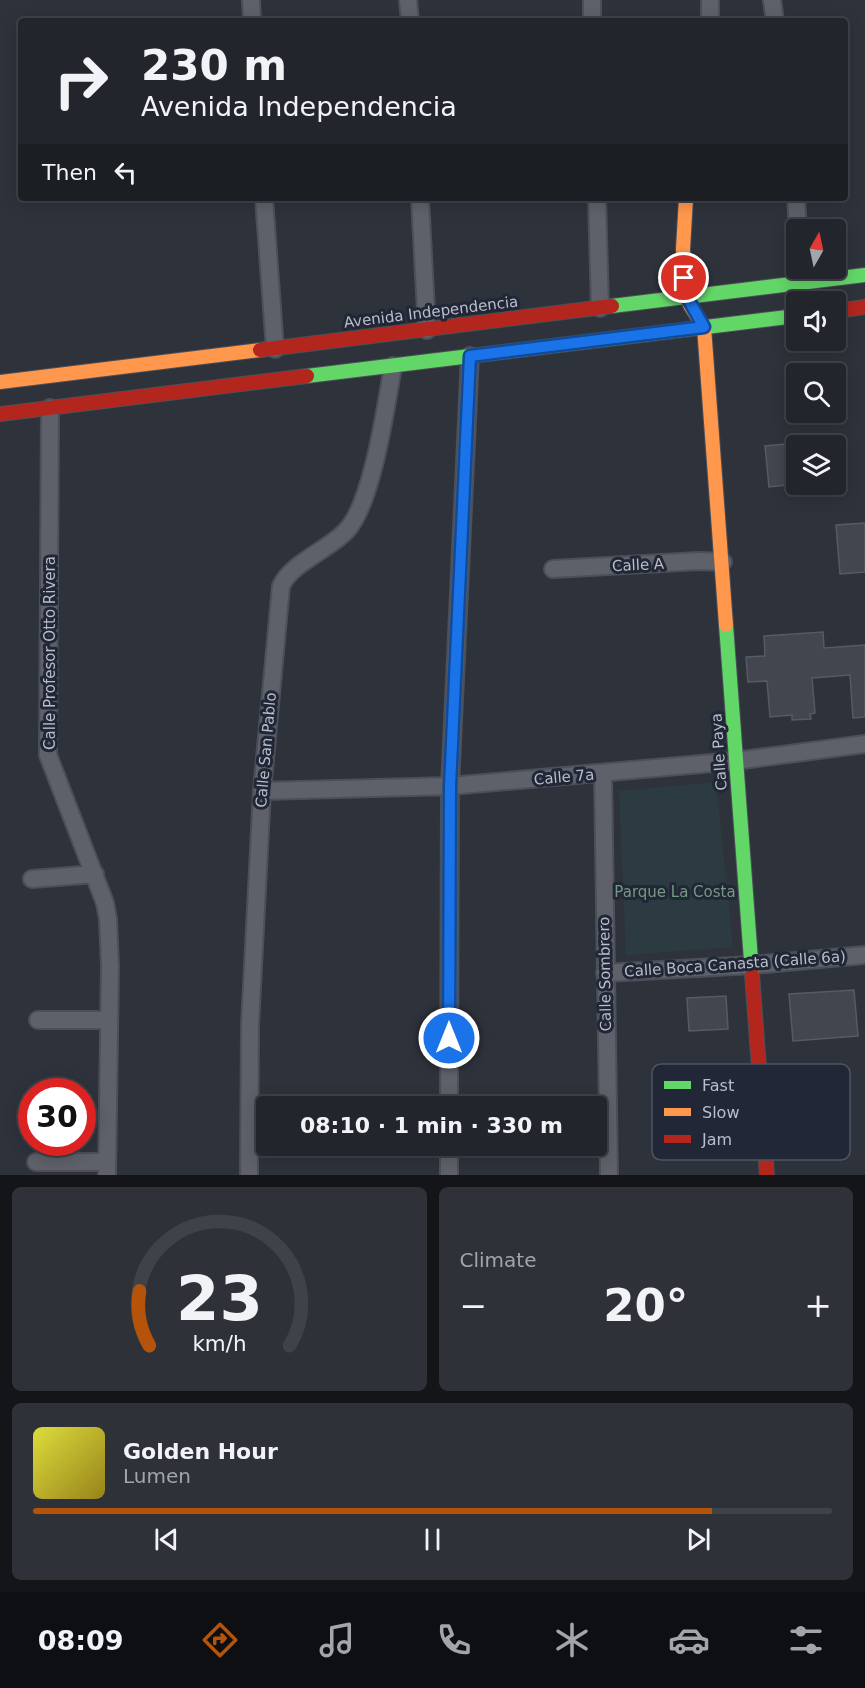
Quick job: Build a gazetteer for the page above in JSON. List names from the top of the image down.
{
  "streets": {
    "main road": ["Avenida Independencia", "Calle Paya"],
    "street": [
      "Calle A",
      "Calle Profesor Otto Rivera",
      "Calle San Pablo",
      "Calle 7a",
      "Calle Boca Canasta (Calle 6a)",
      "Calle Sombrero"
    ]
  },
  "crossings": [
    ["Avenida Independencia", "Calle Profesor Otto Rivera"],
    ["Avenida Independencia", "Calle San Pablo"],
    ["Avenida Independencia", "Calle Paya"],
    ["Calle A", "Calle Paya"],
    ["Calle San Pablo", "Calle 7a"],
    ["Calle Paya", "Calle 7a"],
    ["Calle Paya", "Calle Boca Canasta (Calle 6a)"],
    ["Calle 7a", "Calle Sombrero"],
    ["Calle Boca Canasta (Calle 6a)", "Calle Sombrero"]
  ],
  "parks": ["Parque La Costa"],
  "legend": ["Fast", "Slow", "Jam"],
  "north": "top",
  "page": {
    "turn": ["230 m", "Avenida Independencia"],
    "then": "Then",
    "limit": "30",
    "trip": "08:10 · 1 min · 330 m",
    "tile": "Climate",
    "heat": ["−", "20°", "+"],
    "song": ["Golden Hour", "Lumen"],
    "tabs": "08:09",
    "gauge": ["23", "km/h"]
  }
}
